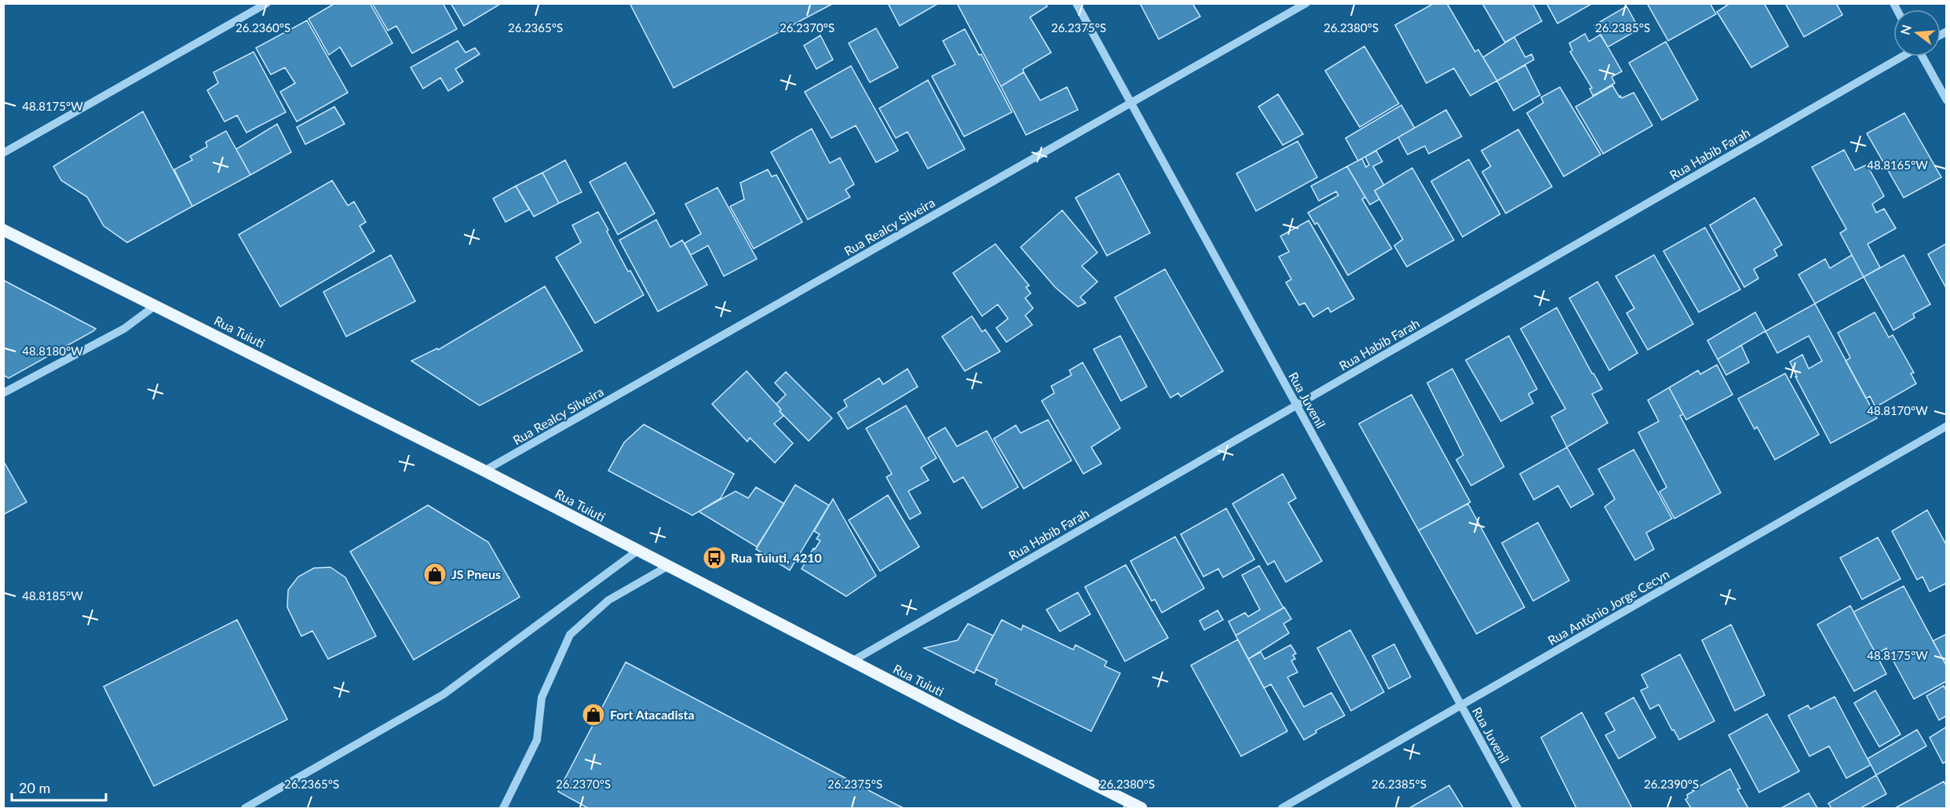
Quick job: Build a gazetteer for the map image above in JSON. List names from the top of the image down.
{
  "streets": {
    "main road": ["Rua Tuiuti"],
    "street": [
      "Rua Habib Farah",
      "Rua Realcy Silveira",
      "Rua Juvenil",
      "Rua Antônio Jorge Cecyn"
    ]
  },
  "crossings": [
    ["Rua Habib Farah", "Rua Tuiuti"],
    ["Rua Habib Farah", "Rua Juvenil"],
    ["Rua Realcy Silveira", "Rua Tuiuti"],
    ["Rua Realcy Silveira", "Rua Juvenil"],
    ["Rua Juvenil", "Rua Antônio Jorge Cecyn"]
  ],
  "places": {
    "bus stop": ["Rua Tuiuti, 4210"],
    "shop": ["JS Pneus", "Fort Atacadista"]
  },
  "scale_bar": "20 m",
  "north": "left",
  "coordinates": [
    "26.2360°S",
    "26.2365°S",
    "26.2370°S",
    "26.2375°S",
    "26.2380°S",
    "26.2385°S",
    "48.8175°W",
    "48.8165°W",
    "48.8180°W",
    "48.8170°W",
    "48.8185°W",
    "26.2390°S"
  ]
}
